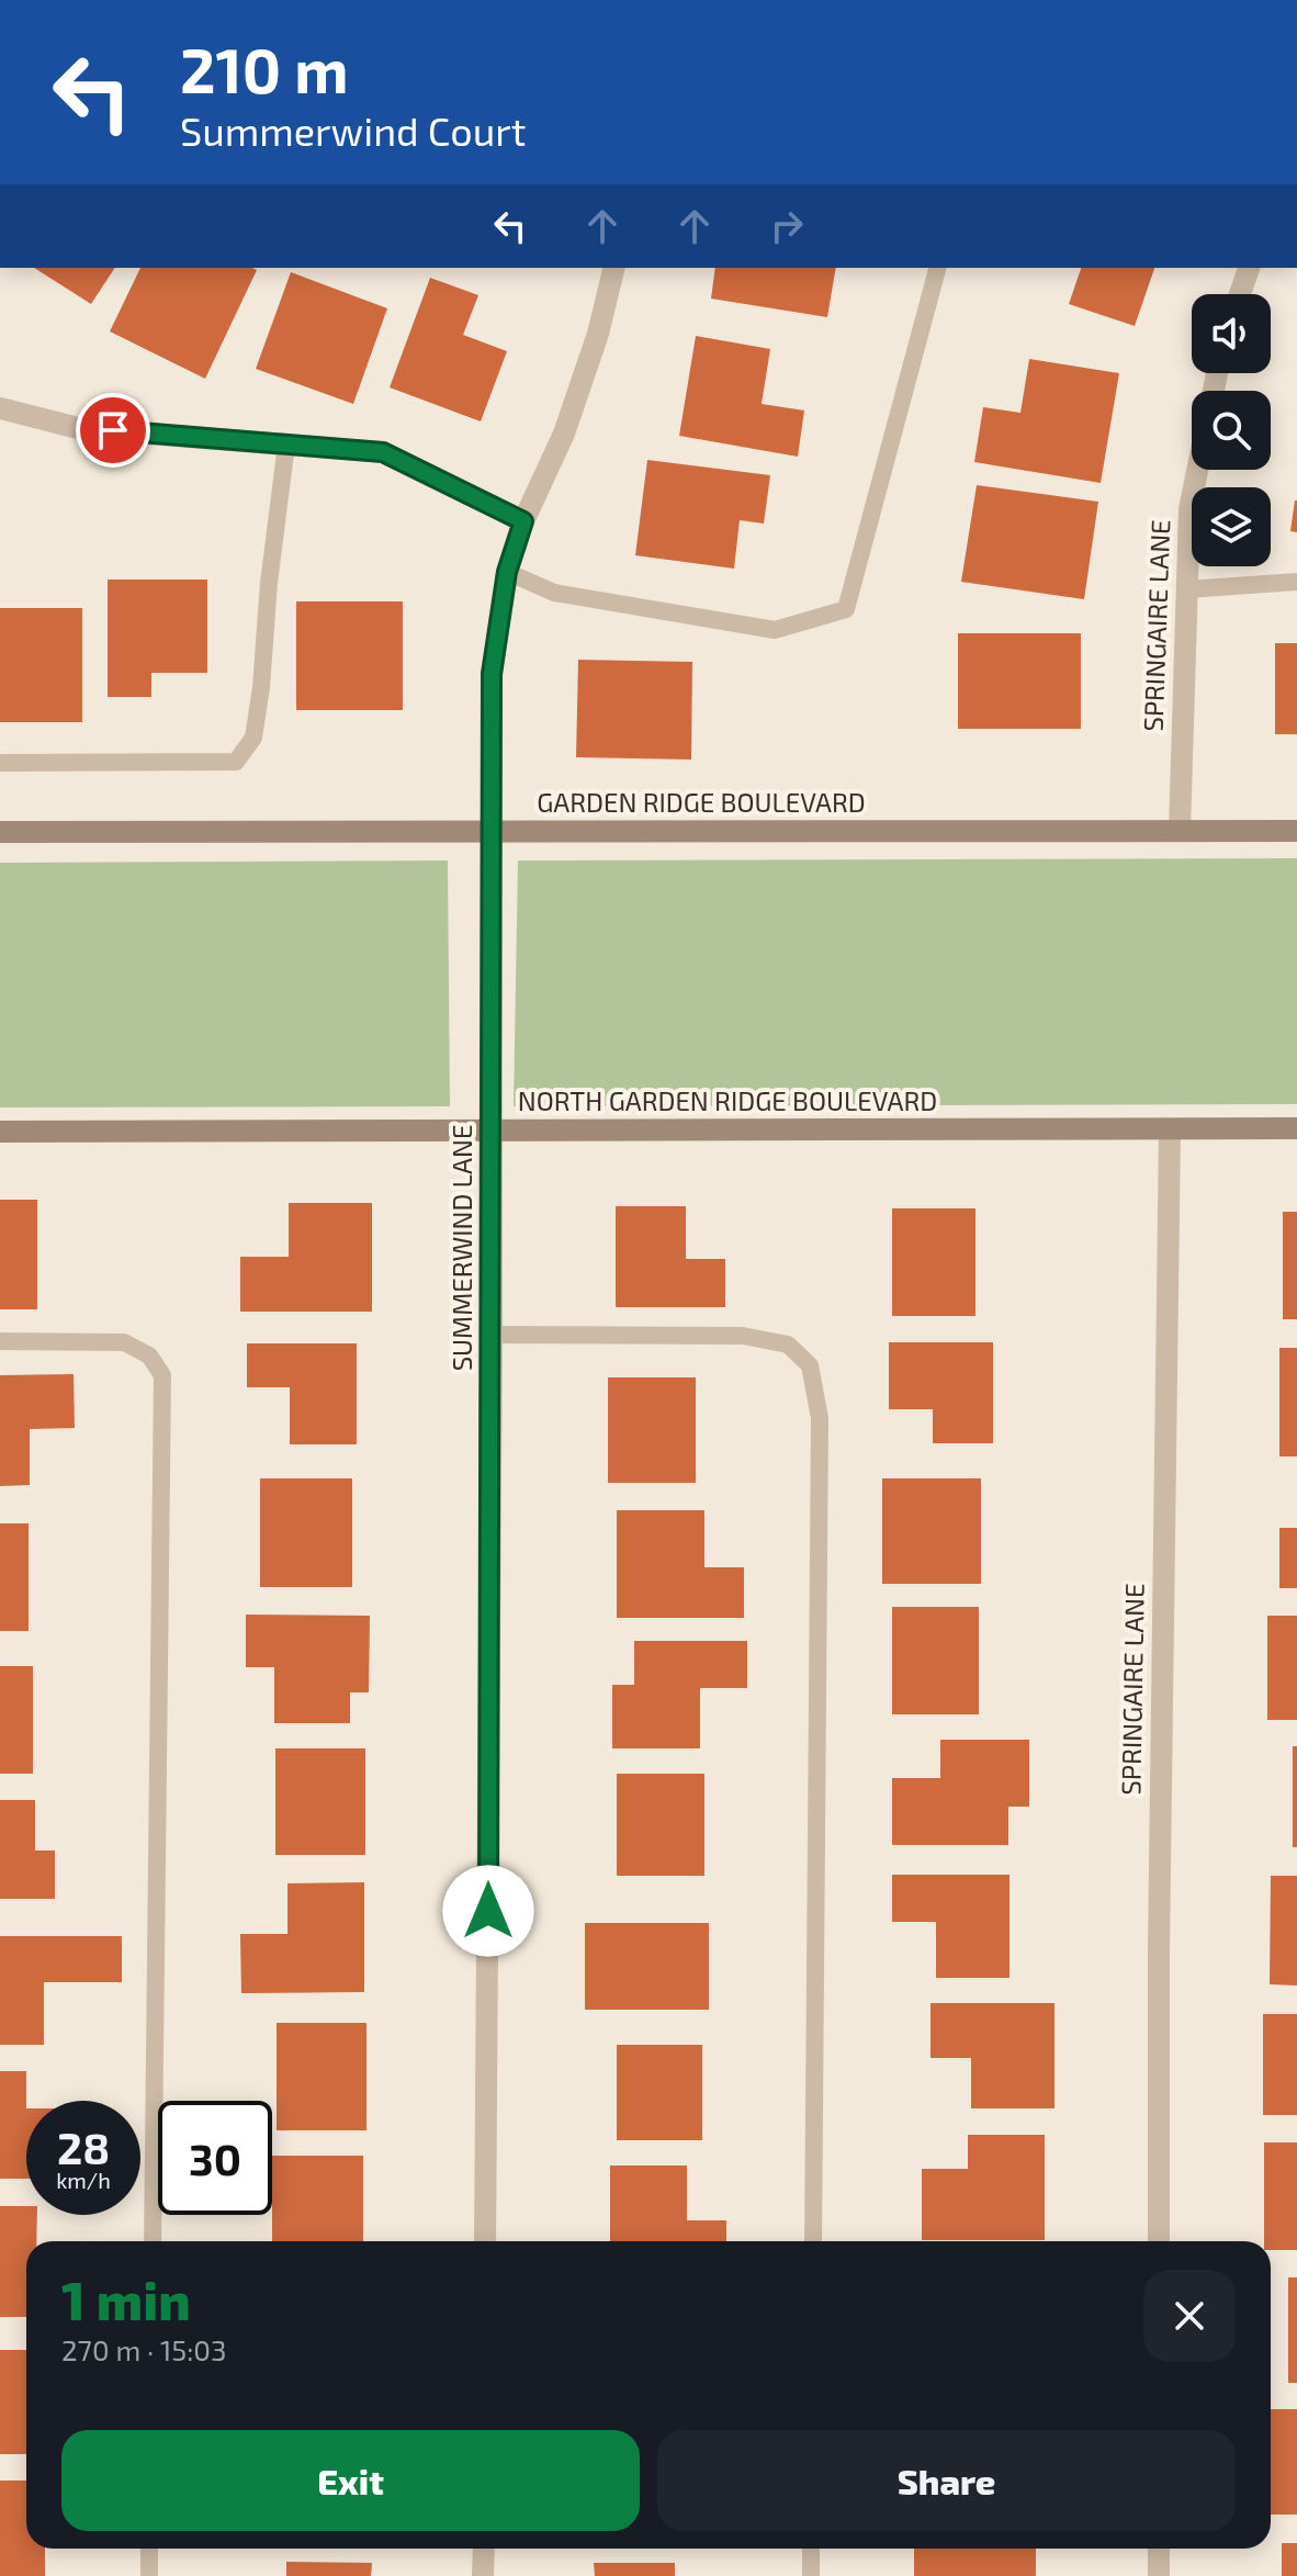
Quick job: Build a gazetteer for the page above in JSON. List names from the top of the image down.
{
  "streets": {
    "main road": ["GARDEN RIDGE BOULEVARD", "NORTH GARDEN RIDGE BOULEVARD"],
    "street": ["SPRINGAIRE LANE", "SUMMERWIND LANE"]
  },
  "crossings": [
    ["SPRINGAIRE LANE", "GARDEN RIDGE BOULEVARD"],
    ["SPRINGAIRE LANE", "NORTH GARDEN RIDGE BOULEVARD"],
    ["GARDEN RIDGE BOULEVARD", "SUMMERWIND LANE"],
    ["NORTH GARDEN RIDGE BOULEVARD", "SUMMERWIND LANE"]
  ],
  "page": {
    "turn": ["210 m", "Summerwind Court"],
    "speed": "28 km/h",
    "limit": "30",
    "heading": ["1 min", "270 m · 15:03"],
    "buttons": ["Exit", "Share"]
  }
}
